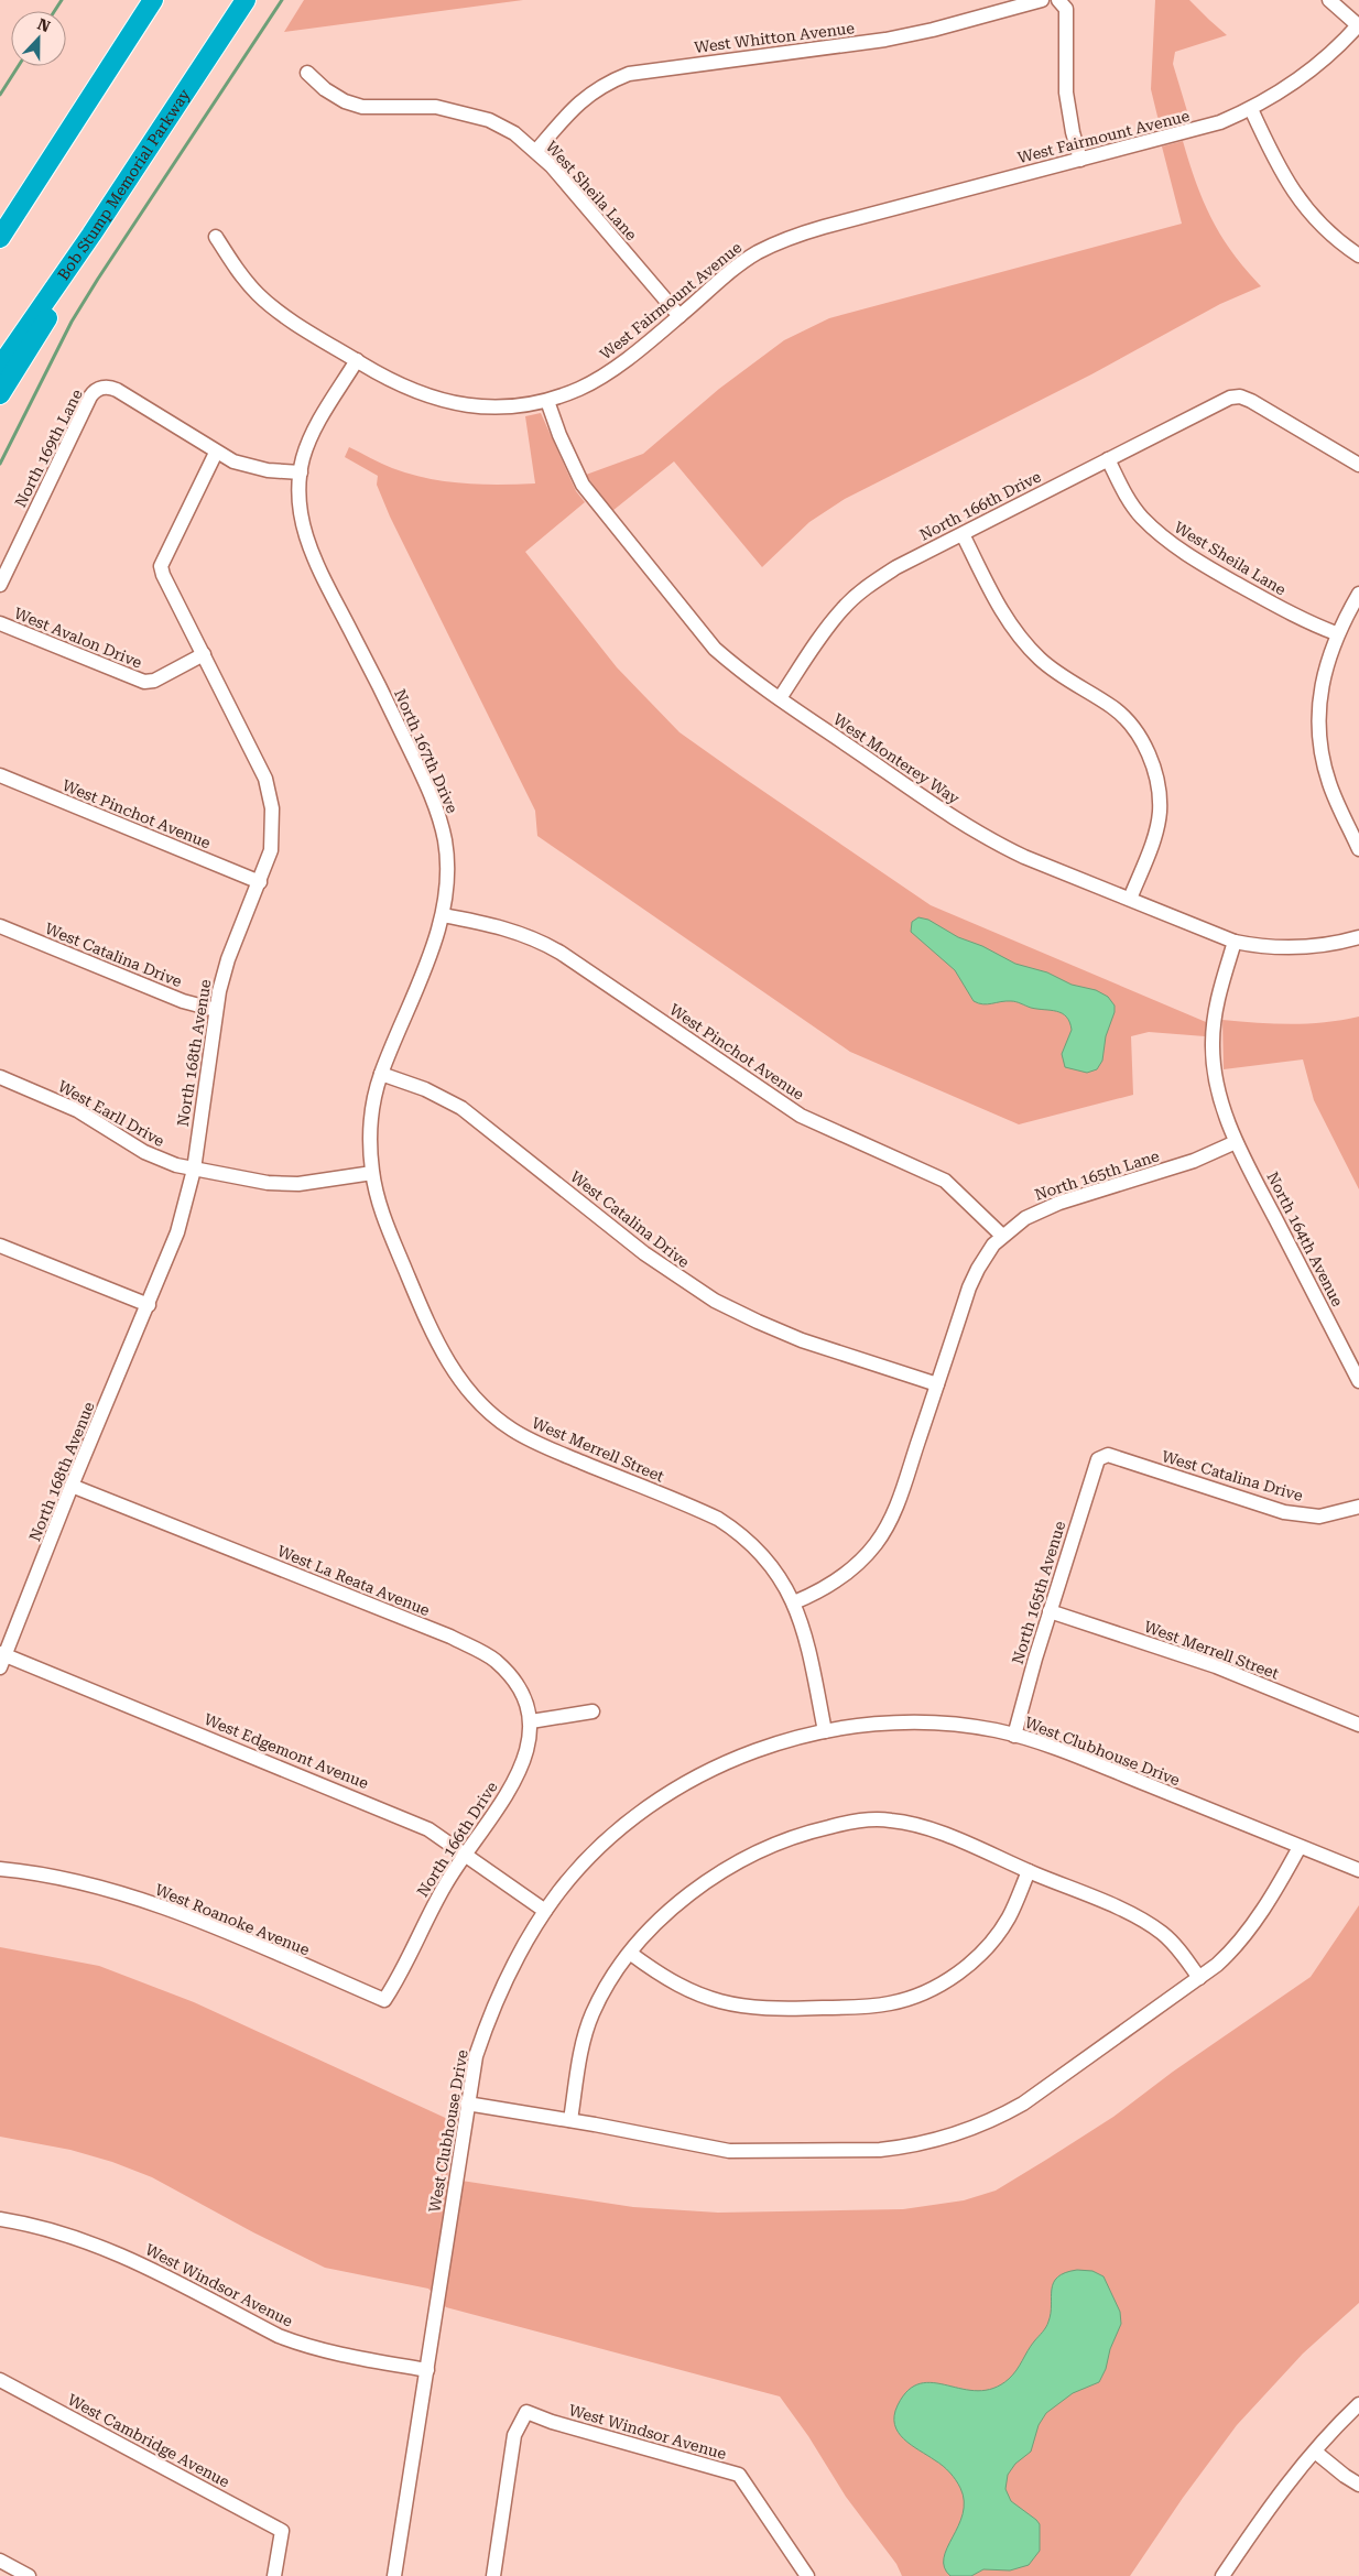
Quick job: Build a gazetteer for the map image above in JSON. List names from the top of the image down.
{
  "streets": {
    "highway": ["Bob Stump Memorial Parkway"],
    "street": [
      "West Whitton Avenue",
      "West Fairmount Avenue",
      "West Sheila Lane",
      "North 169th Lane",
      "North 166th Drive",
      "West Avalon Drive",
      "North 167th Drive",
      "West Monterey Way",
      "West Pinchot Avenue",
      "West Catalina Drive",
      "North 168th Avenue",
      "West Earll Drive",
      "North 165th Lane",
      "North 164th Avenue",
      "West Merrell Street",
      "West La Reata Avenue",
      "North 165th Avenue",
      "West Edgemont Avenue",
      "West Clubhouse Drive",
      "West Roanoke Avenue",
      "West Windsor Avenue",
      "West Cambridge Avenue"
    ]
  },
  "crossings": [
    ["West Whitton Avenue", "West Sheila Lane"],
    ["West Fairmount Avenue", "West Sheila Lane"],
    ["West Fairmount Avenue", "North 167th Drive"],
    ["West Fairmount Avenue", "West Monterey Way"],
    ["West Sheila Lane", "North 166th Drive"],
    ["North 169th Lane", "North 168th Avenue"],
    ["North 166th Drive", "West Monterey Way"],
    ["North 166th Drive", "West La Reata Avenue"],
    ["North 166th Drive", "West Edgemont Avenue"],
    ["North 166th Drive", "West Roanoke Avenue"],
    ["West Avalon Drive", "North 168th Avenue"],
    ["North 167th Drive", "West Pinchot Avenue"],
    ["North 167th Drive", "West Catalina Drive"],
    ["North 167th Drive", "West Earll Drive"],
    ["North 167th Drive", "West Merrell Street"],
    ["West Pinchot Avenue", "North 168th Avenue"],
    ["West Pinchot Avenue", "North 165th Lane"],
    ["West Catalina Drive", "North 168th Avenue"],
    ["West Catalina Drive", "North 165th Lane"],
    ["West Catalina Drive", "North 165th Avenue"],
    ["North 168th Avenue", "West Earll Drive"],
    ["North 168th Avenue", "West La Reata Avenue"],
    ["North 168th Avenue", "West Edgemont Avenue"],
    ["West Earll Drive", "West Merrell Street"],
    ["North 165th Lane", "North 164th Avenue"],
    ["North 165th Lane", "West Merrell Street"],
    ["West Merrell Street", "North 165th Avenue"],
    ["West Merrell Street", "West Clubhouse Drive"],
    ["North 165th Avenue", "West Clubhouse Drive"],
    ["West Edgemont Avenue", "West Clubhouse Drive"],
    ["West Clubhouse Drive", "West Windsor Avenue"]
  ],
  "north": "top"
}
